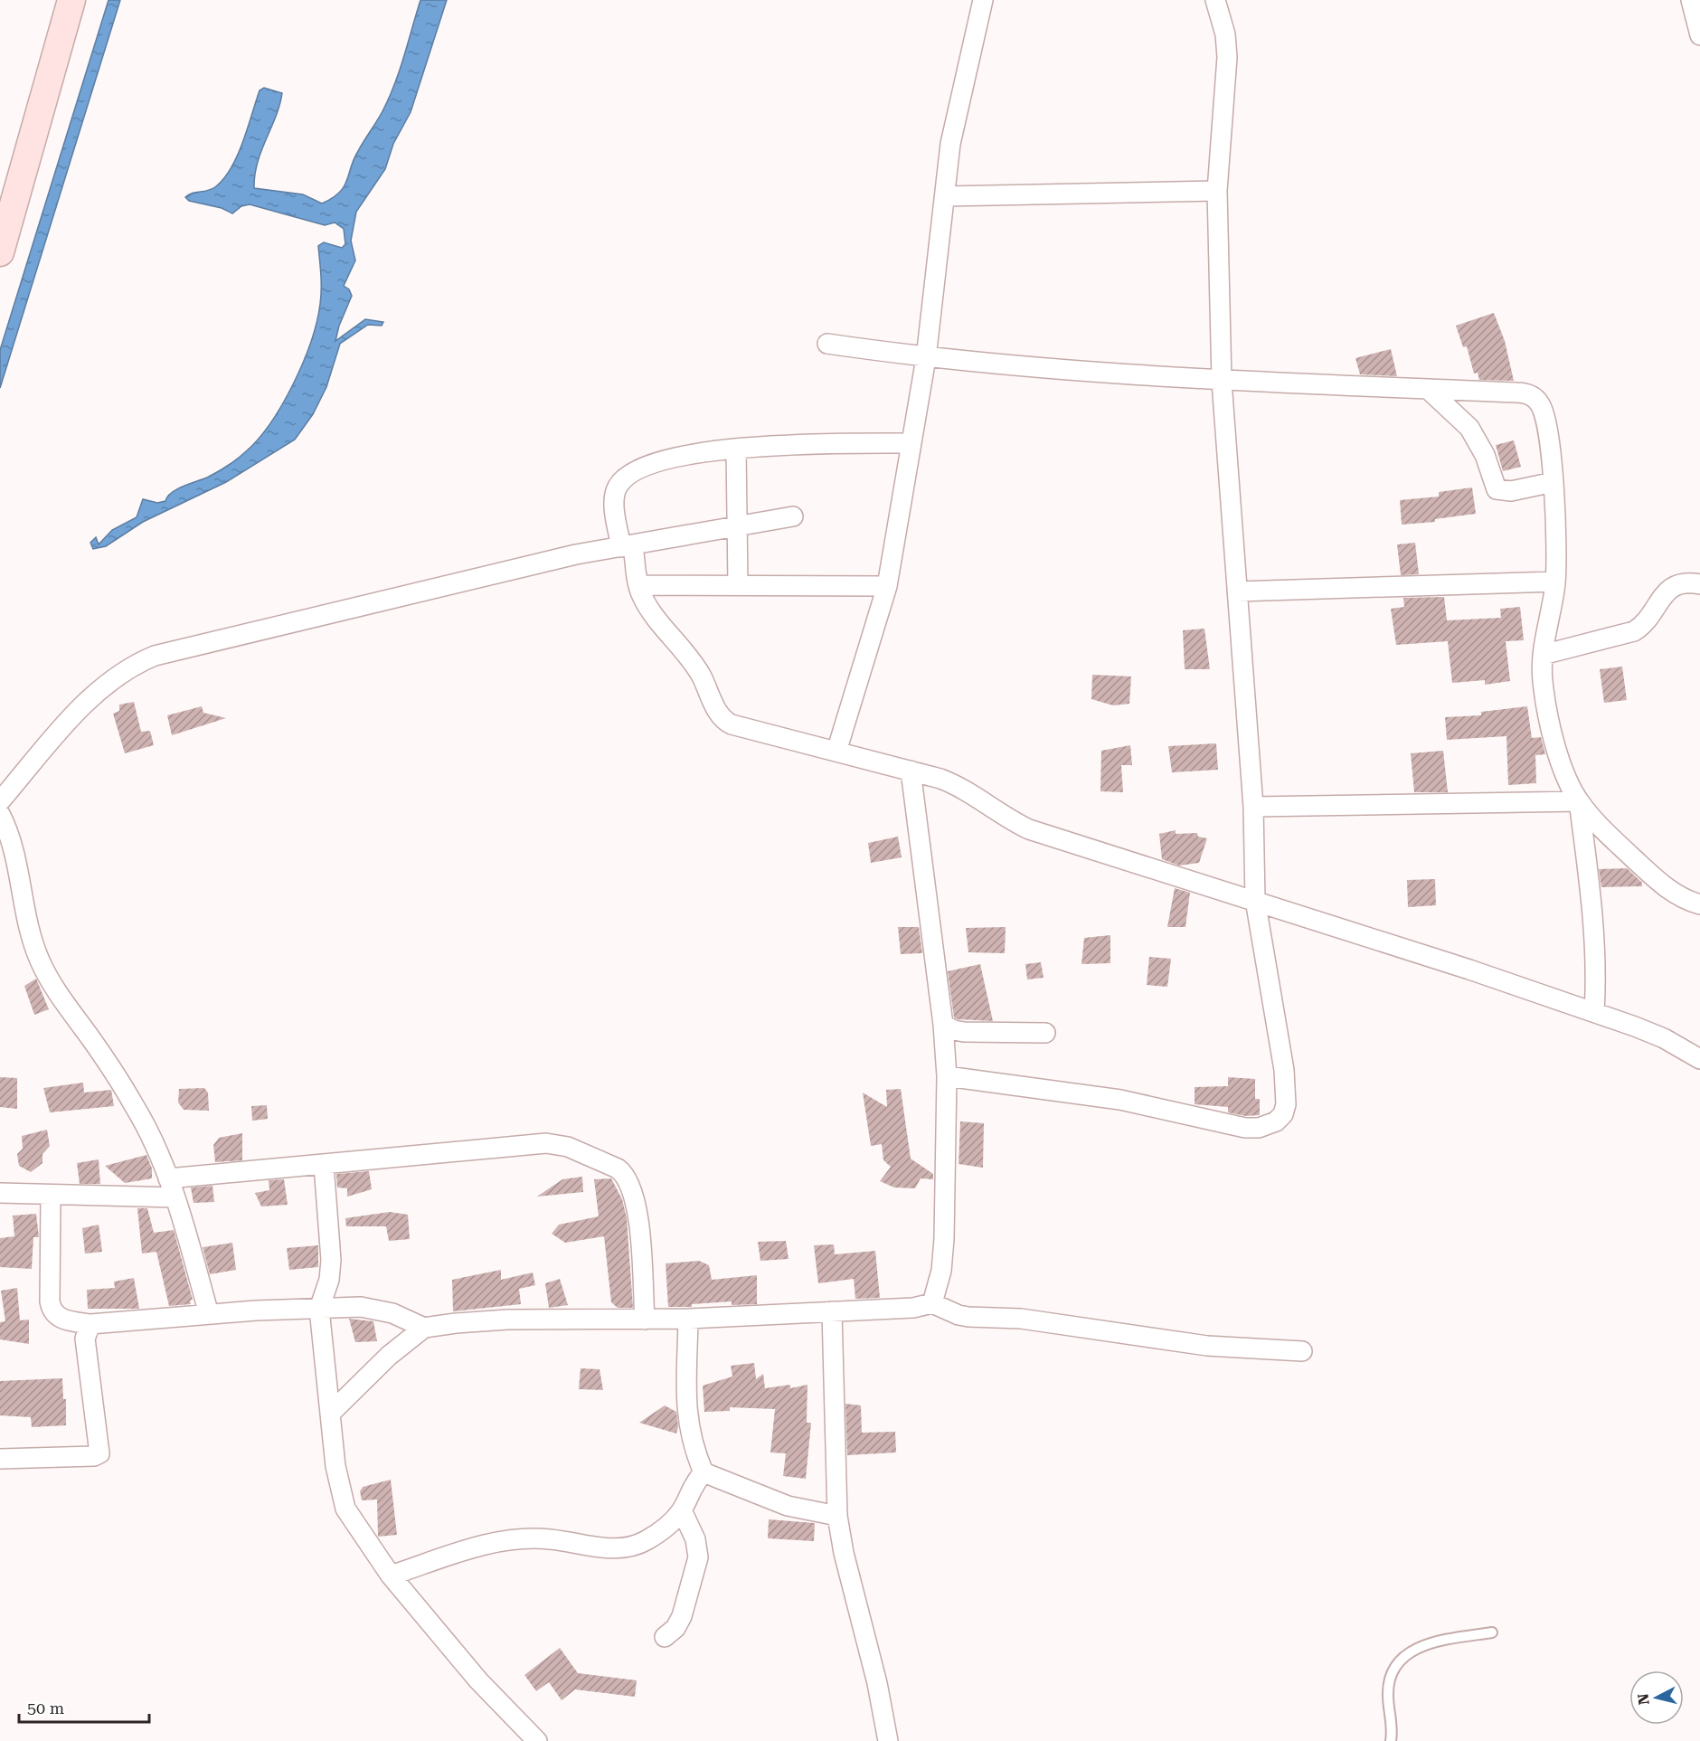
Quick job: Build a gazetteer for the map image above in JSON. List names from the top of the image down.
{
  "scale_bar": "50 m",
  "north": "left"
}
